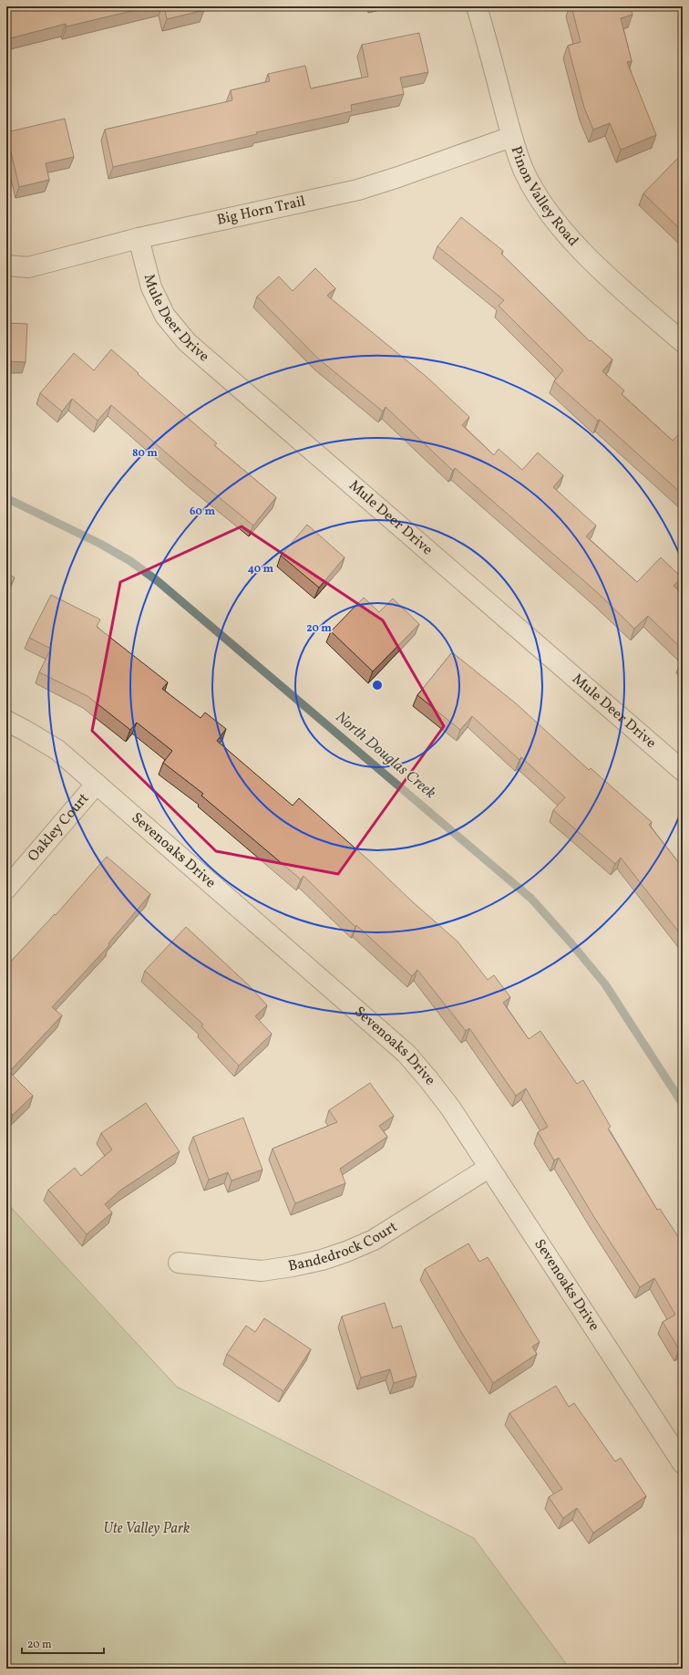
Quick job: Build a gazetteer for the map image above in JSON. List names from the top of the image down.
{
  "streets": {
    "street": [
      "Pinon Valley Road",
      "Big Horn Trail",
      "Mule Deer Drive",
      "Oakley Court",
      "Sevenoaks Drive",
      "Bandedrock Court"
    ]
  },
  "crossings": [
    ["Pinon Valley Road", "Big Horn Trail"],
    ["Big Horn Trail", "Mule Deer Drive"],
    ["Oakley Court", "Sevenoaks Drive"],
    ["Sevenoaks Drive", "Bandedrock Court"]
  ],
  "water": ["North Douglas Creek"],
  "parks": ["Ute Valley Park"],
  "scale_bar": "20 m",
  "rings": [
    "80 m",
    "60 m",
    "40 m",
    "20 m"
  ]
}
